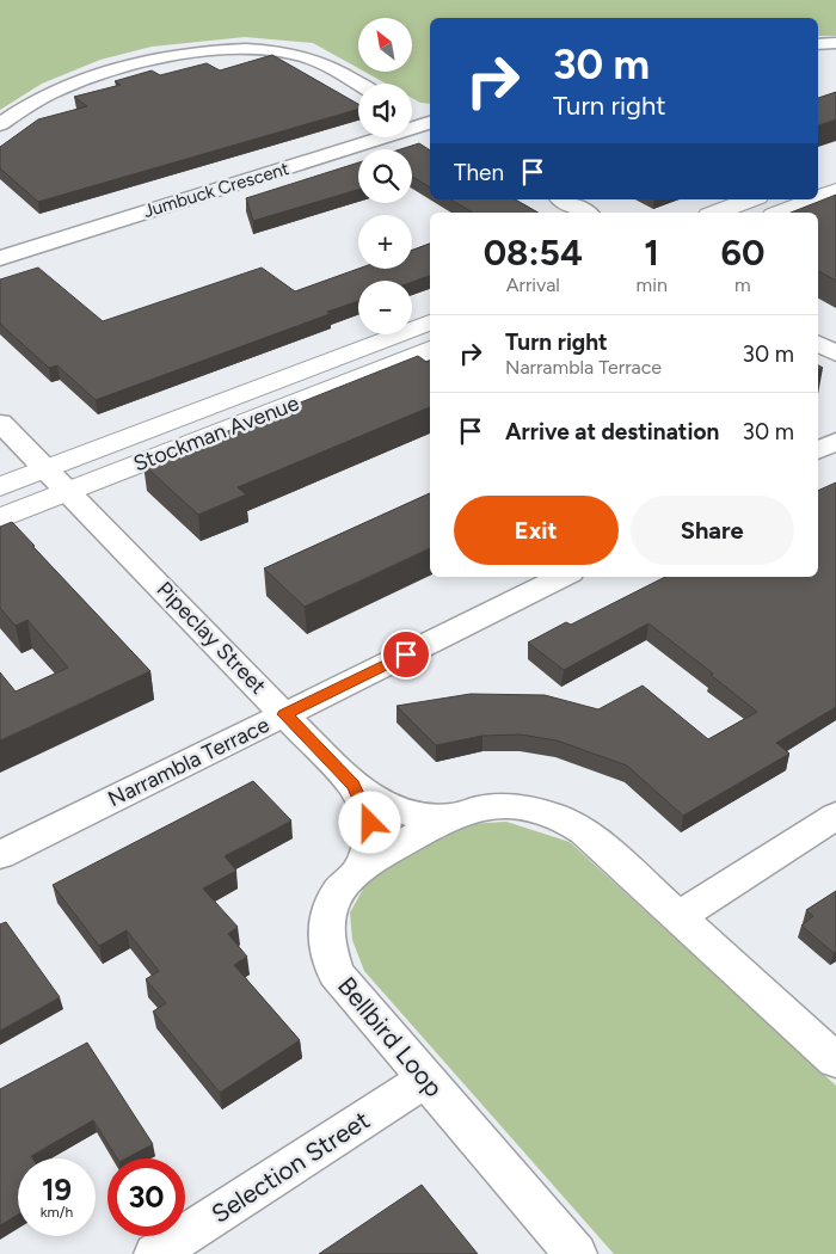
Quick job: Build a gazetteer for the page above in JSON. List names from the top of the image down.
{
  "streets": {
    "street": [
      "Jumbuck Crescent",
      "Stockman Avenue",
      "Pipeclay Street",
      "Narrambla Terrace",
      "Bellbird Loop",
      "Selection Street"
    ]
  },
  "crossings": [
    ["Stockman Avenue", "Pipeclay Street"],
    ["Pipeclay Street", "Narrambla Terrace"],
    ["Pipeclay Street", "Bellbird Loop"],
    ["Bellbird Loop", "Selection Street"]
  ],
  "north": "top left",
  "page": {
    "map_buttons": ["+", "−"],
    "turn": ["30 m", "Turn right"],
    "then": "Then",
    "eta": [
      "08:54",
      "Arrival",
      "1",
      "min",
      "60",
      "m"
    ],
    "list": [
      {
        "name": "Turn right",
        "note": "Narrambla Terrace",
        "value": "30 m"
      },
      {
        "name": "Arrive at destination",
        "value": "30 m"
      }
    ],
    "buttons": ["Exit", "Share"],
    "speed": "19 km/h",
    "limit": "30"
  }
}
